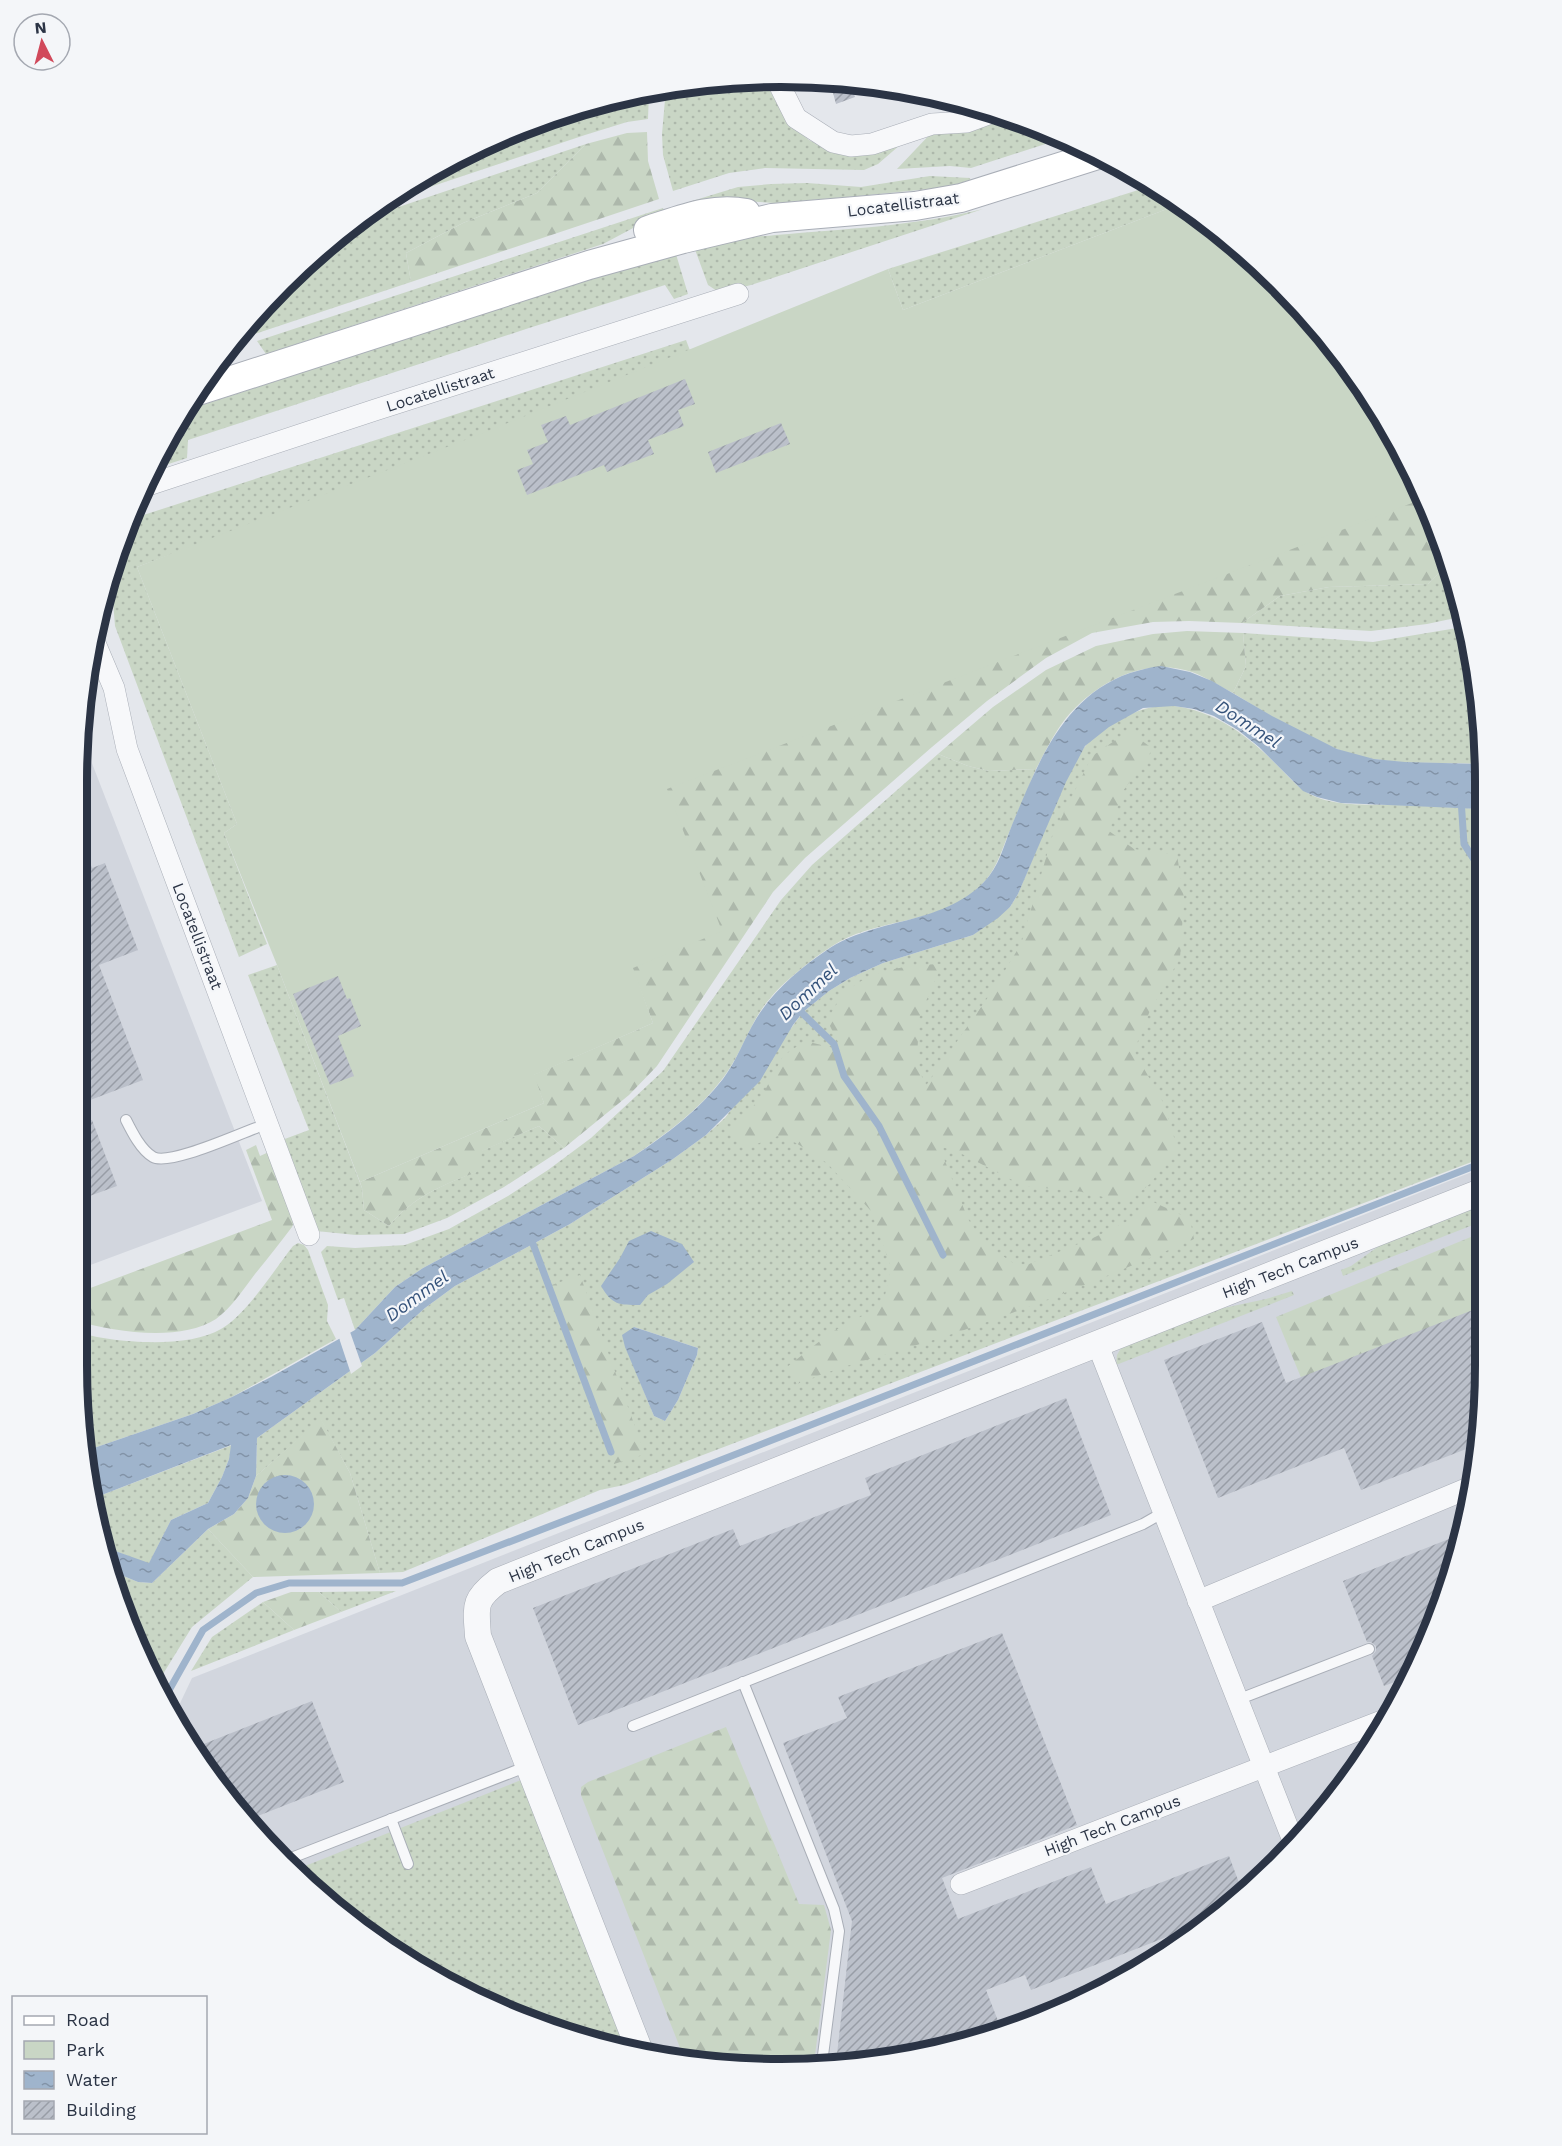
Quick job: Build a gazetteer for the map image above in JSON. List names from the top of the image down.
{
  "streets": {
    "main road": ["Locatellistraat"],
    "street": ["High Tech Campus"]
  },
  "water": ["Dommel"],
  "legend": [
    "Road",
    "Park",
    "Water",
    "Building"
  ],
  "north": "top"
}
